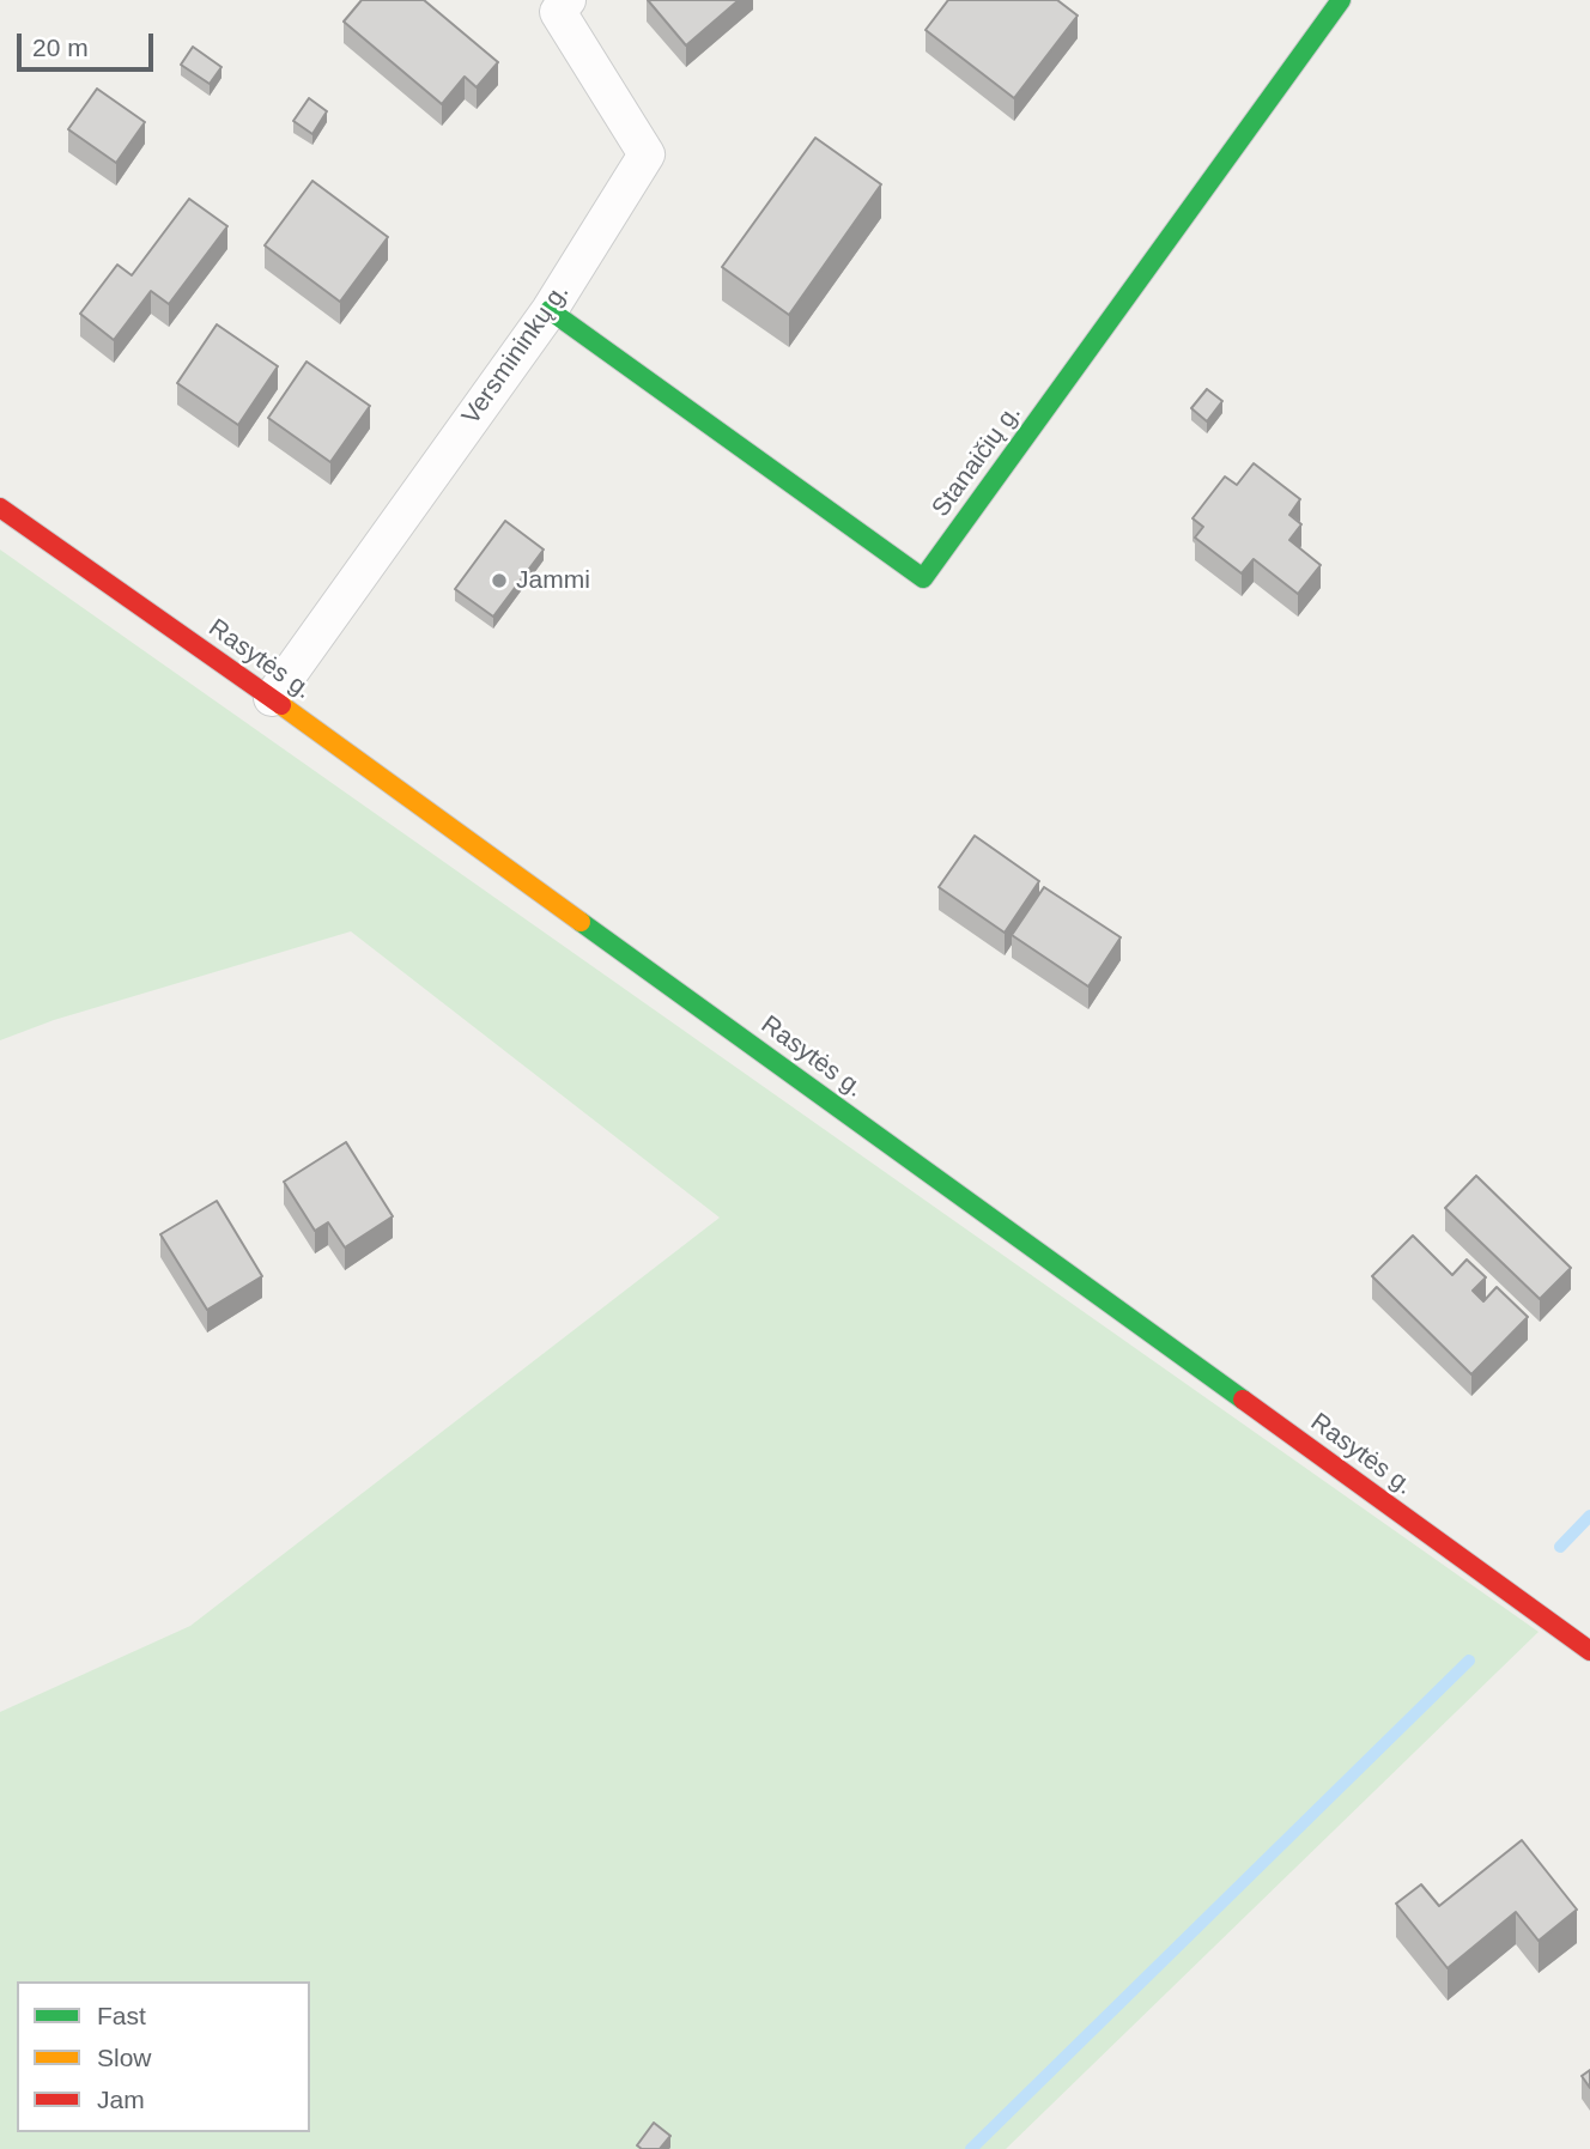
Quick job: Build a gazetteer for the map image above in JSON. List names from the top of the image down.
{
  "streets": {
    "main road": ["Stanaičių g.", "Rasytės g."],
    "street": ["Versmininkų g."]
  },
  "crossings": [
    ["Versmininkų g.", "Stanaičių g."],
    ["Versmininkų g.", "Rasytės g."]
  ],
  "places": ["Jammi"],
  "legend": ["Fast", "Slow", "Jam"],
  "scale_bar": "20 m"
}
